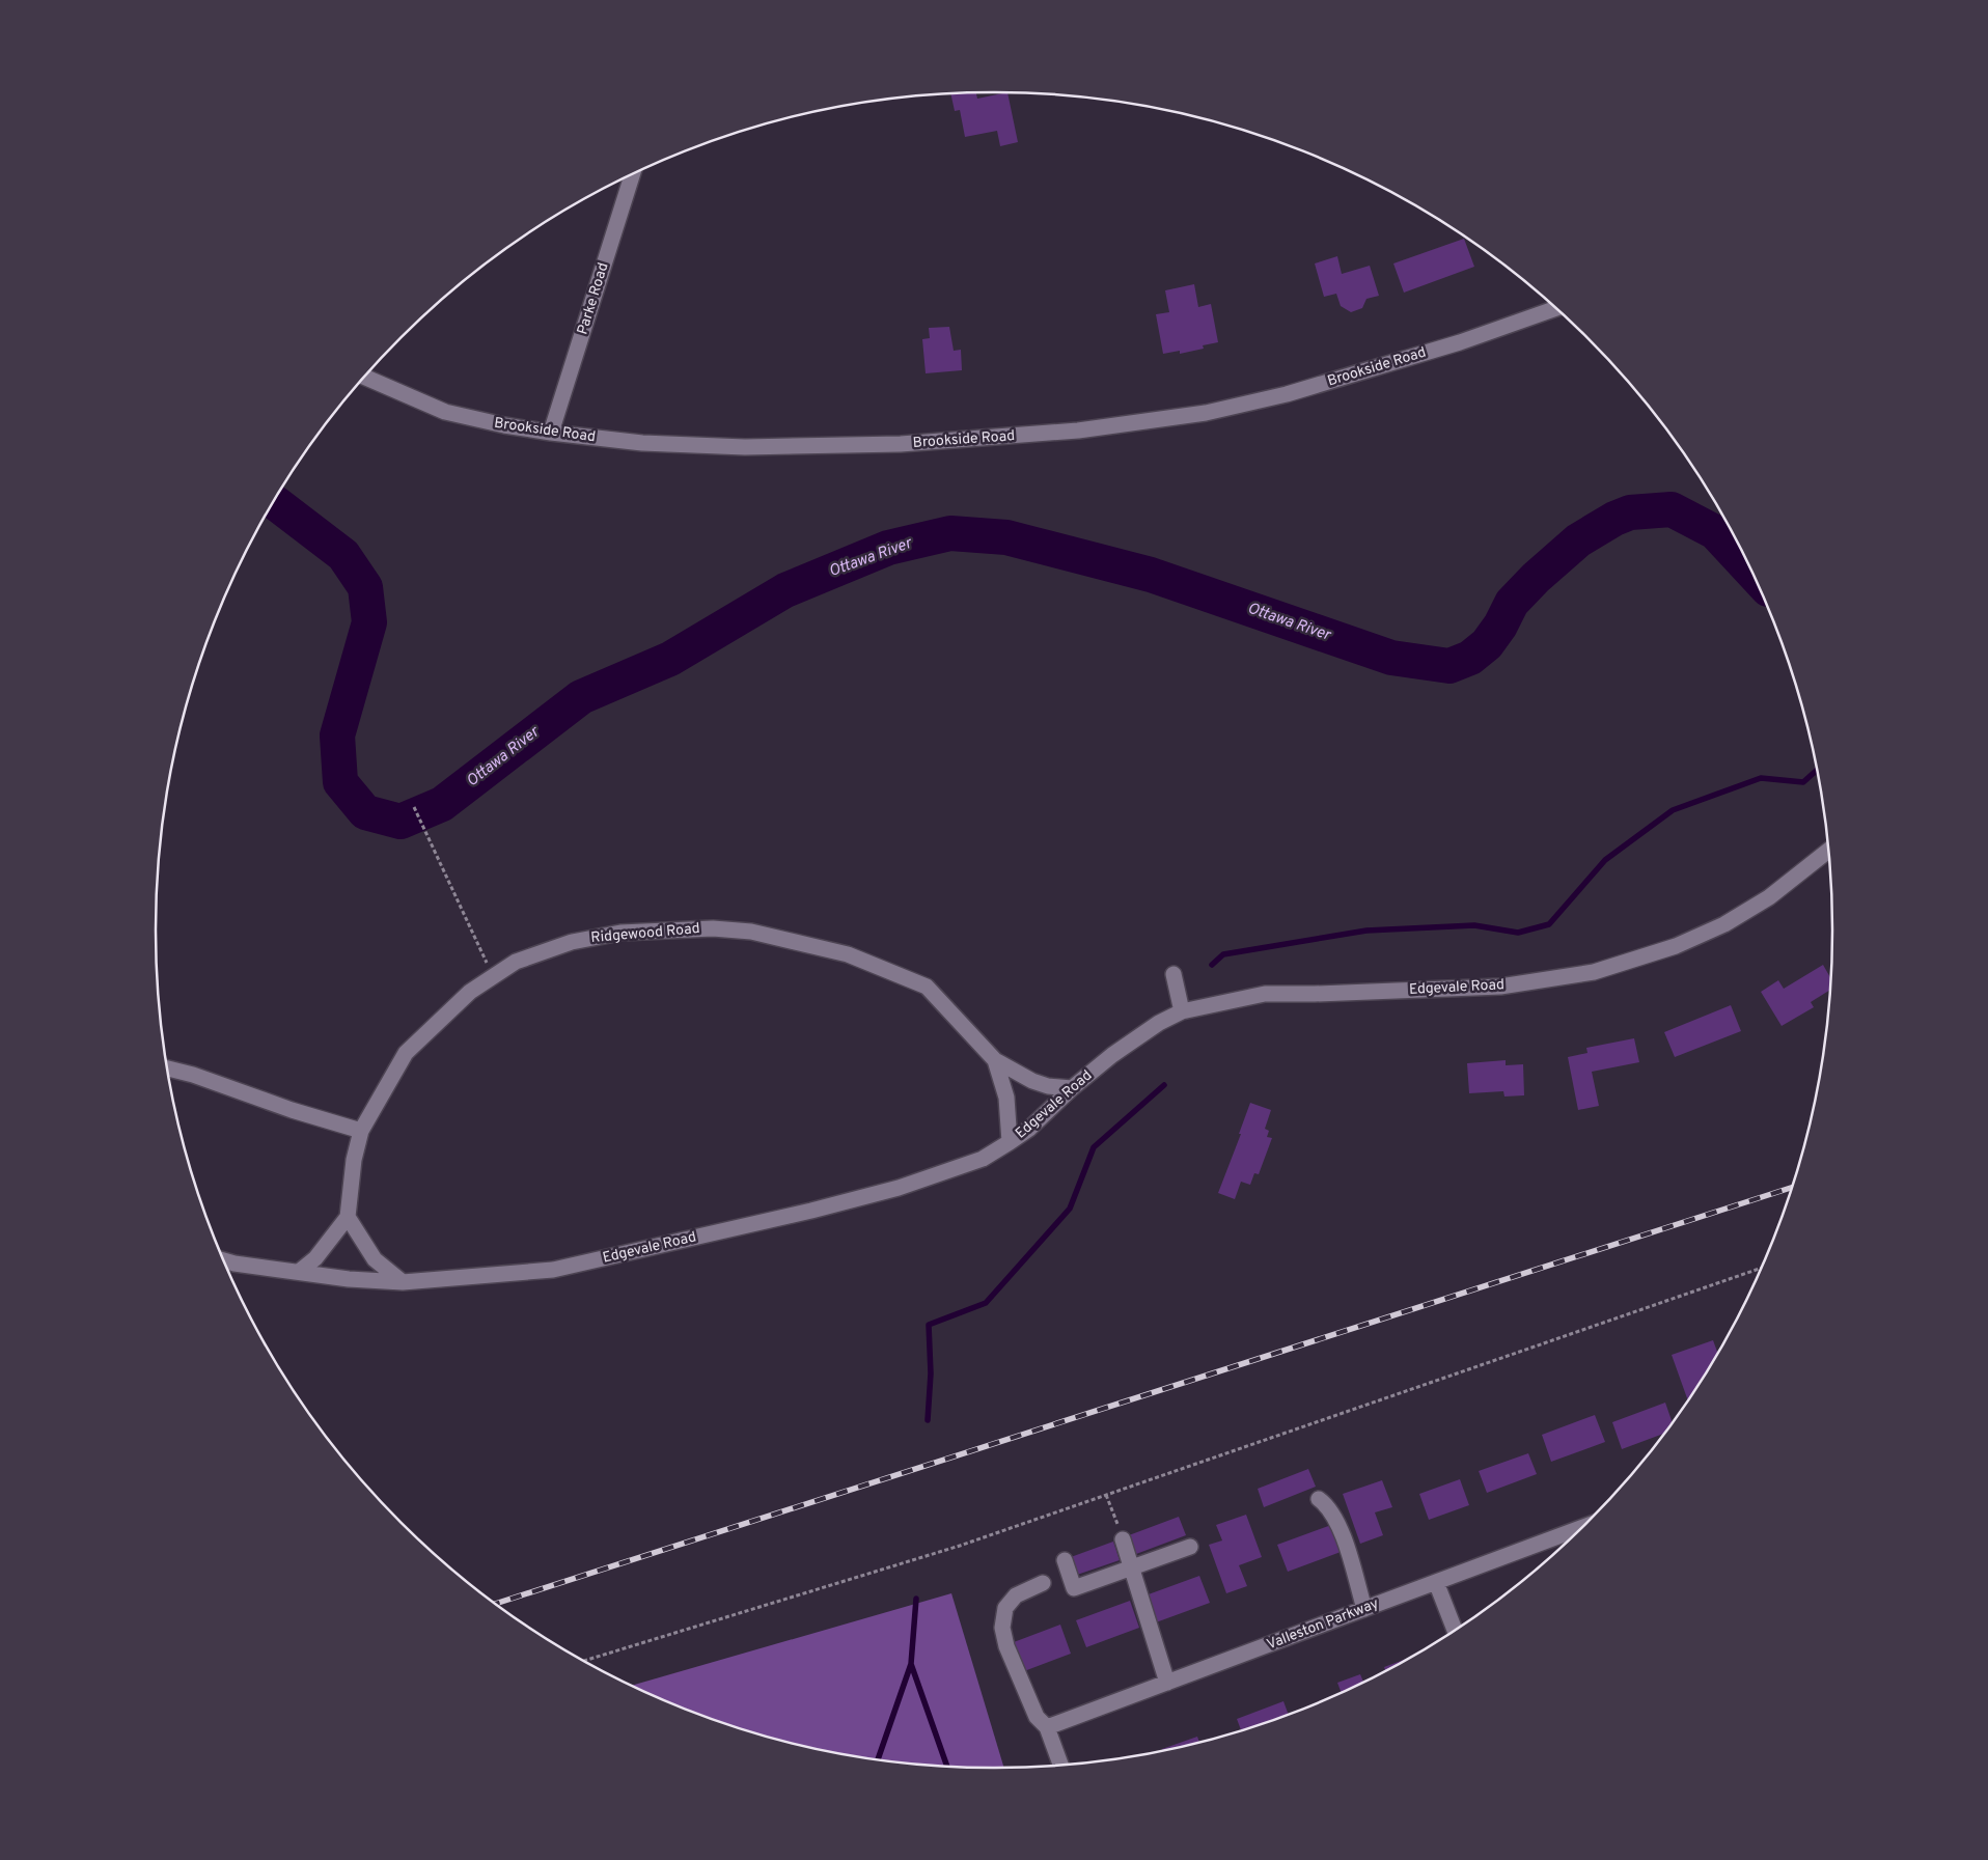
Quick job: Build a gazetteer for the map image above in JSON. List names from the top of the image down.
{
  "streets": {
    "street": [
      "Parke Road",
      "Brookside Road",
      "Ridgewood Road",
      "Edgevale Road",
      "Valleston Parkway"
    ]
  },
  "crossings": [
    ["Parke Road", "Brookside Road"],
    ["Ridgewood Road", "Edgevale Road"]
  ],
  "water": ["Ottawa River"]
}
